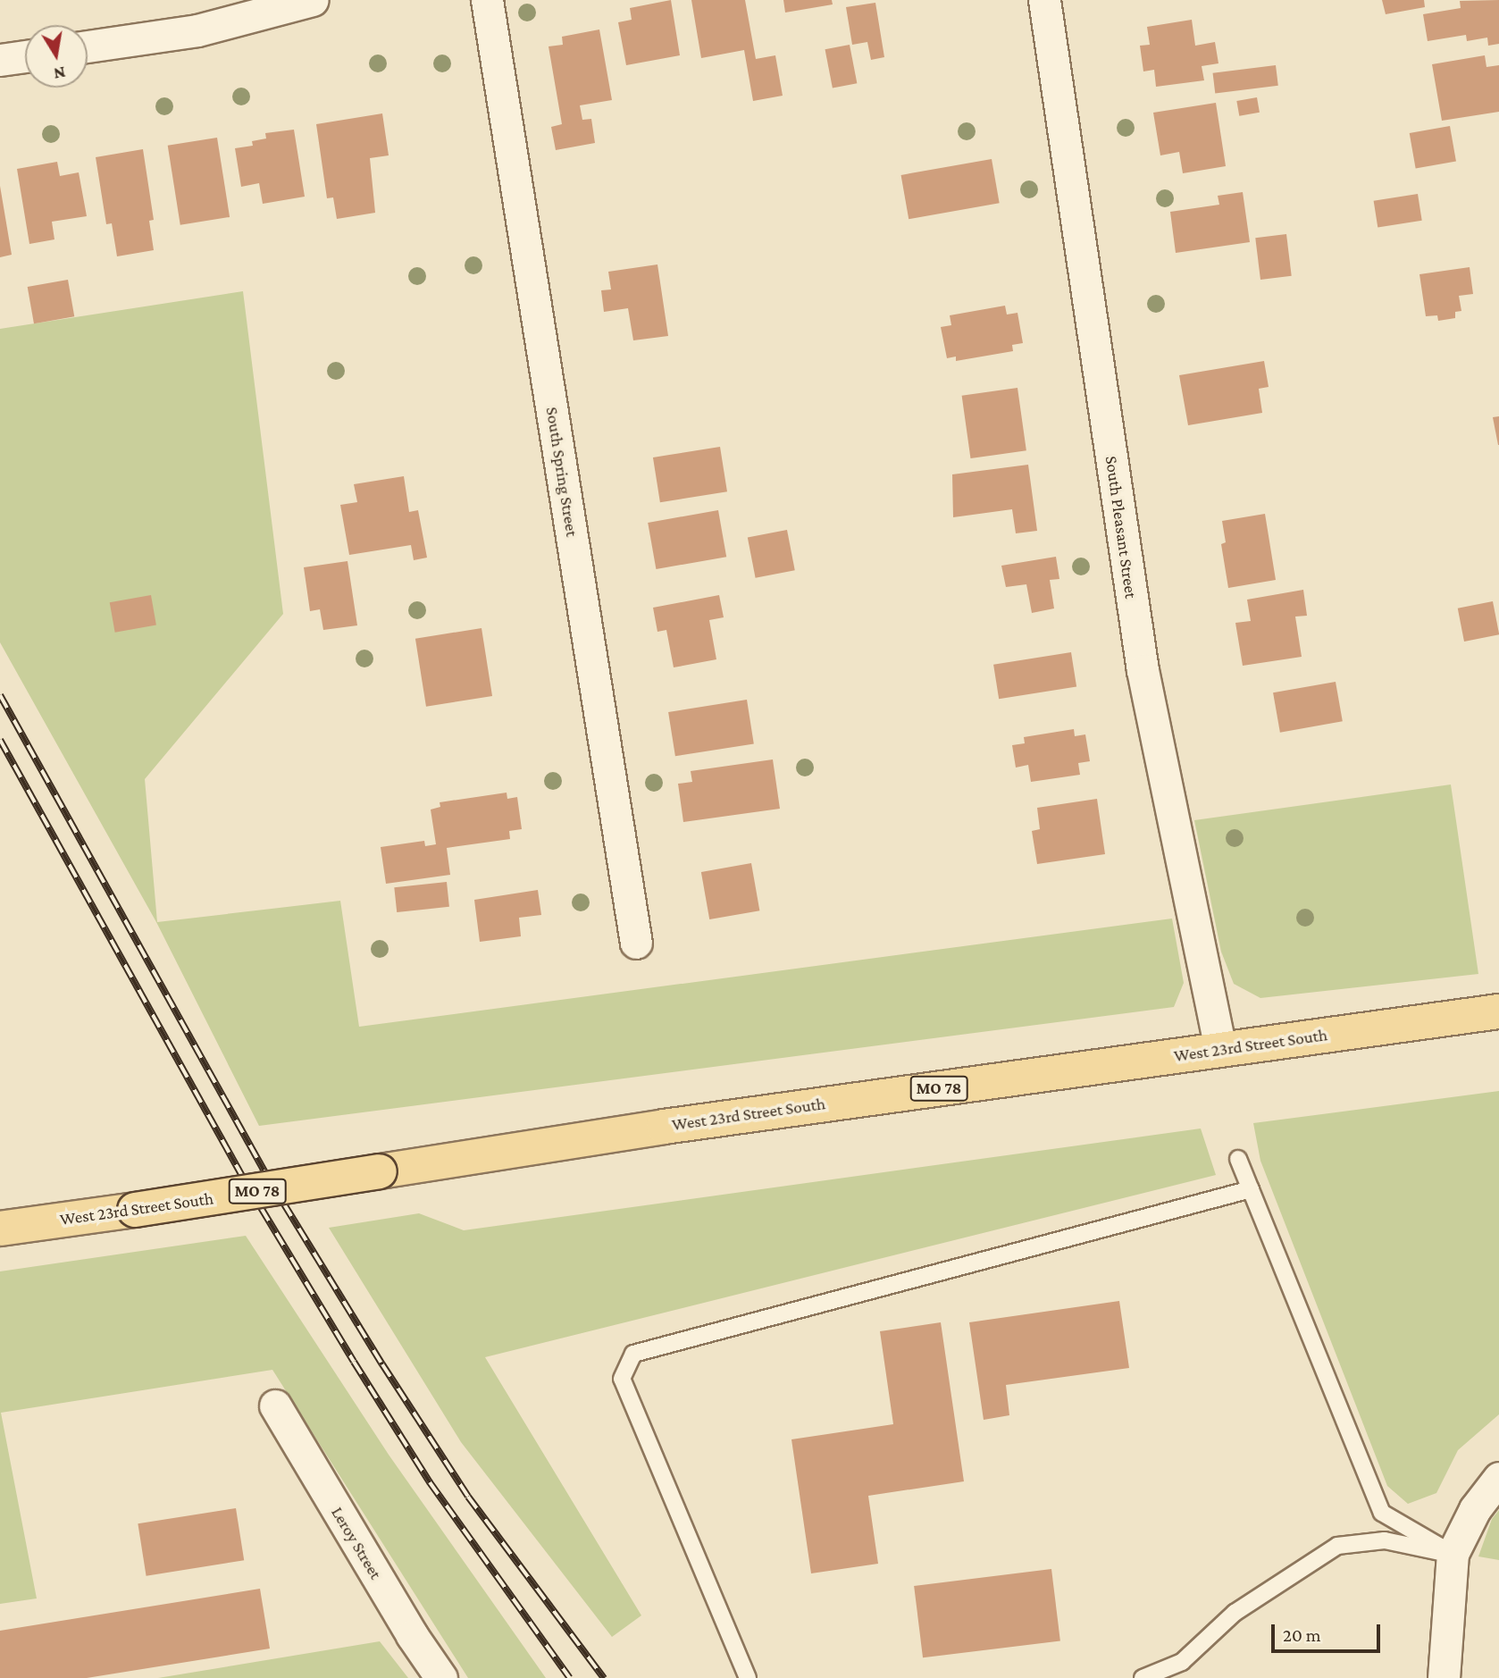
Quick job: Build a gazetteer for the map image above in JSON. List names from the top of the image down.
{
  "streets": {
    "main road": ["West 23rd Street South", "MO 78"],
    "street": ["South Spring Street", "South Pleasant Street", "Leroy Street"]
  },
  "crossings": [
    ["South Pleasant Street", "West 23rd Street South"]
  ],
  "scale_bar": "20 m",
  "north": "bottom"
}
